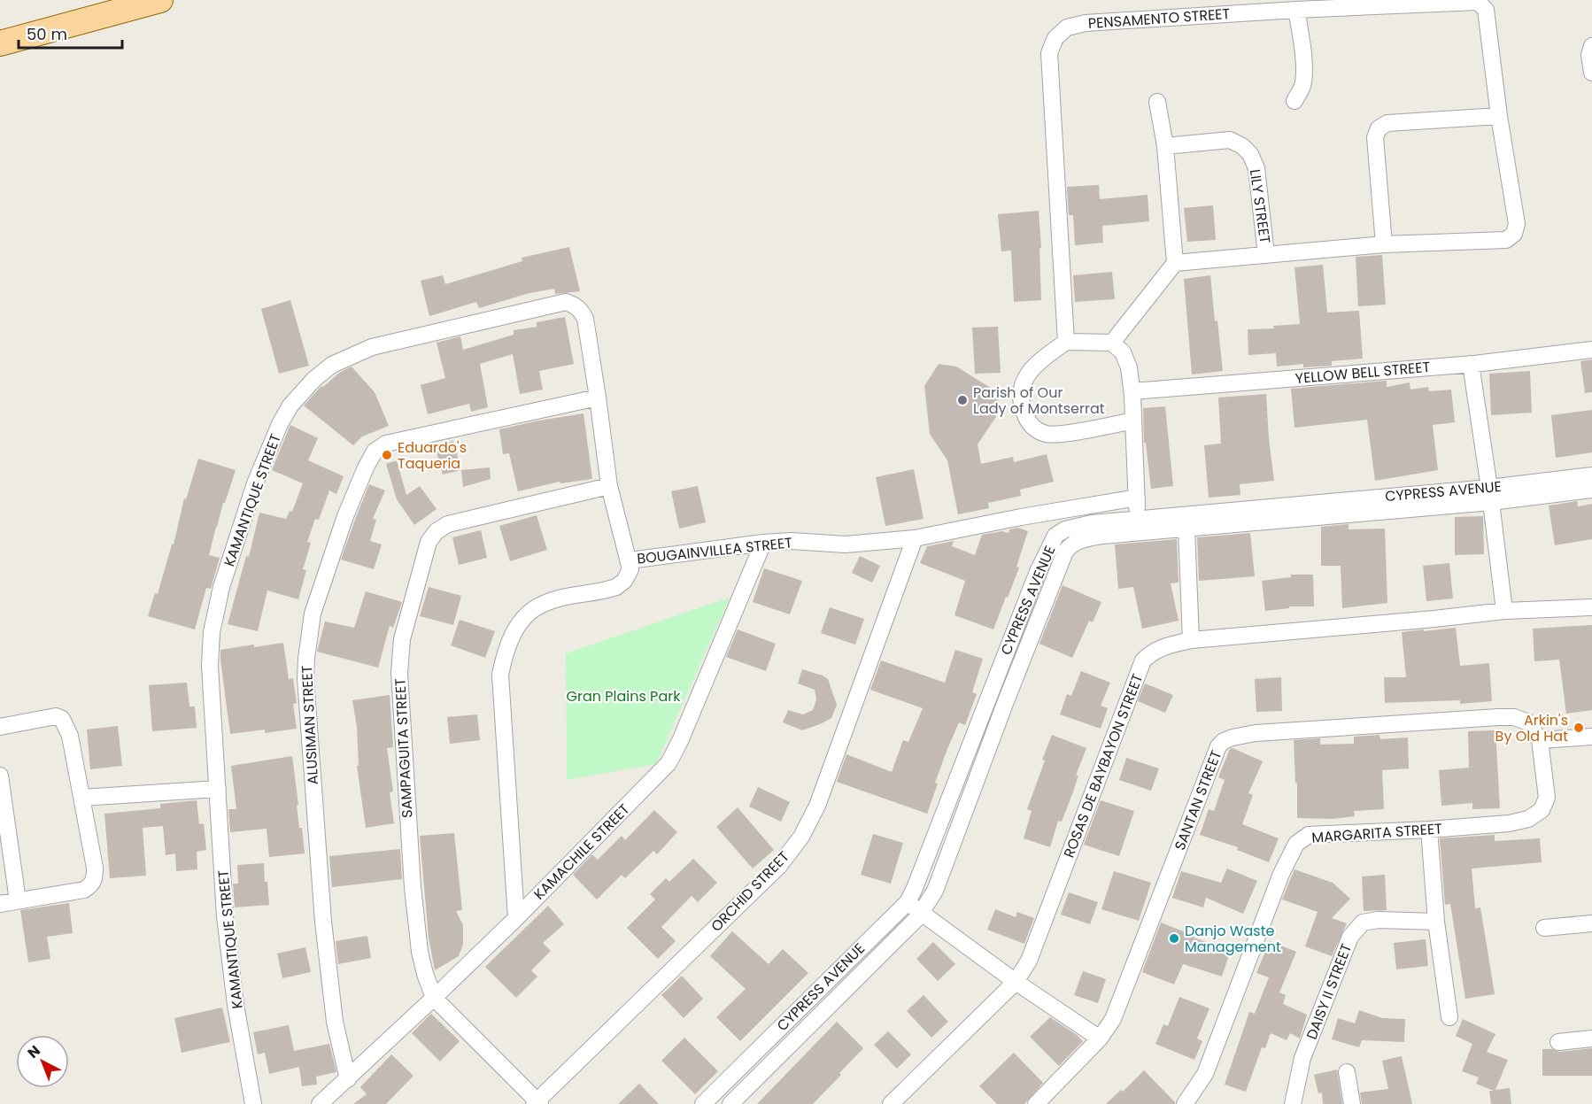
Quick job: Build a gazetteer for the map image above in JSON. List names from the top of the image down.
{
  "streets": {
    "street": [
      "PENSAMENTO STREET",
      "LILY STREET",
      "YELLOW BELL STREET",
      "CYPRESS AVENUE",
      "KAMANTIQUE STREET",
      "BOUGAINVILLEA STREET",
      "ALUSIMAN STREET",
      "SAMPAGUITA STREET",
      "ROSAS DE BAYBAYON STREET",
      "SANTAN STREET",
      "MARGARITA STREET",
      "KAMACHILE STREET",
      "ORCHID STREET",
      "DAISY II STREET"
    ]
  },
  "crossings": [
    ["PENSAMENTO STREET", "YELLOW BELL STREET"],
    ["CYPRESS AVENUE", "BOUGAINVILLEA STREET"],
    ["KAMANTIQUE STREET", "BOUGAINVILLEA STREET"],
    ["KAMANTIQUE STREET", "ALUSIMAN STREET"],
    ["KAMANTIQUE STREET", "SAMPAGUITA STREET"],
    ["BOUGAINVILLEA STREET", "KAMACHILE STREET"],
    ["BOUGAINVILLEA STREET", "ORCHID STREET"],
    ["ALUSIMAN STREET", "KAMACHILE STREET"],
    ["SAMPAGUITA STREET", "KAMACHILE STREET"],
    ["SAMPAGUITA STREET", "ORCHID STREET"],
    ["SANTAN STREET", "MARGARITA STREET"]
  ],
  "parks": ["Gran Plains Park"],
  "places": [
    "Parish of Our Lady of Montserrat",
    "Eduardo's Taqueria",
    "Arkin's By Old Hat",
    "Danjo Waste Management"
  ],
  "scale_bar": "50 m",
  "north": "top left"
}
